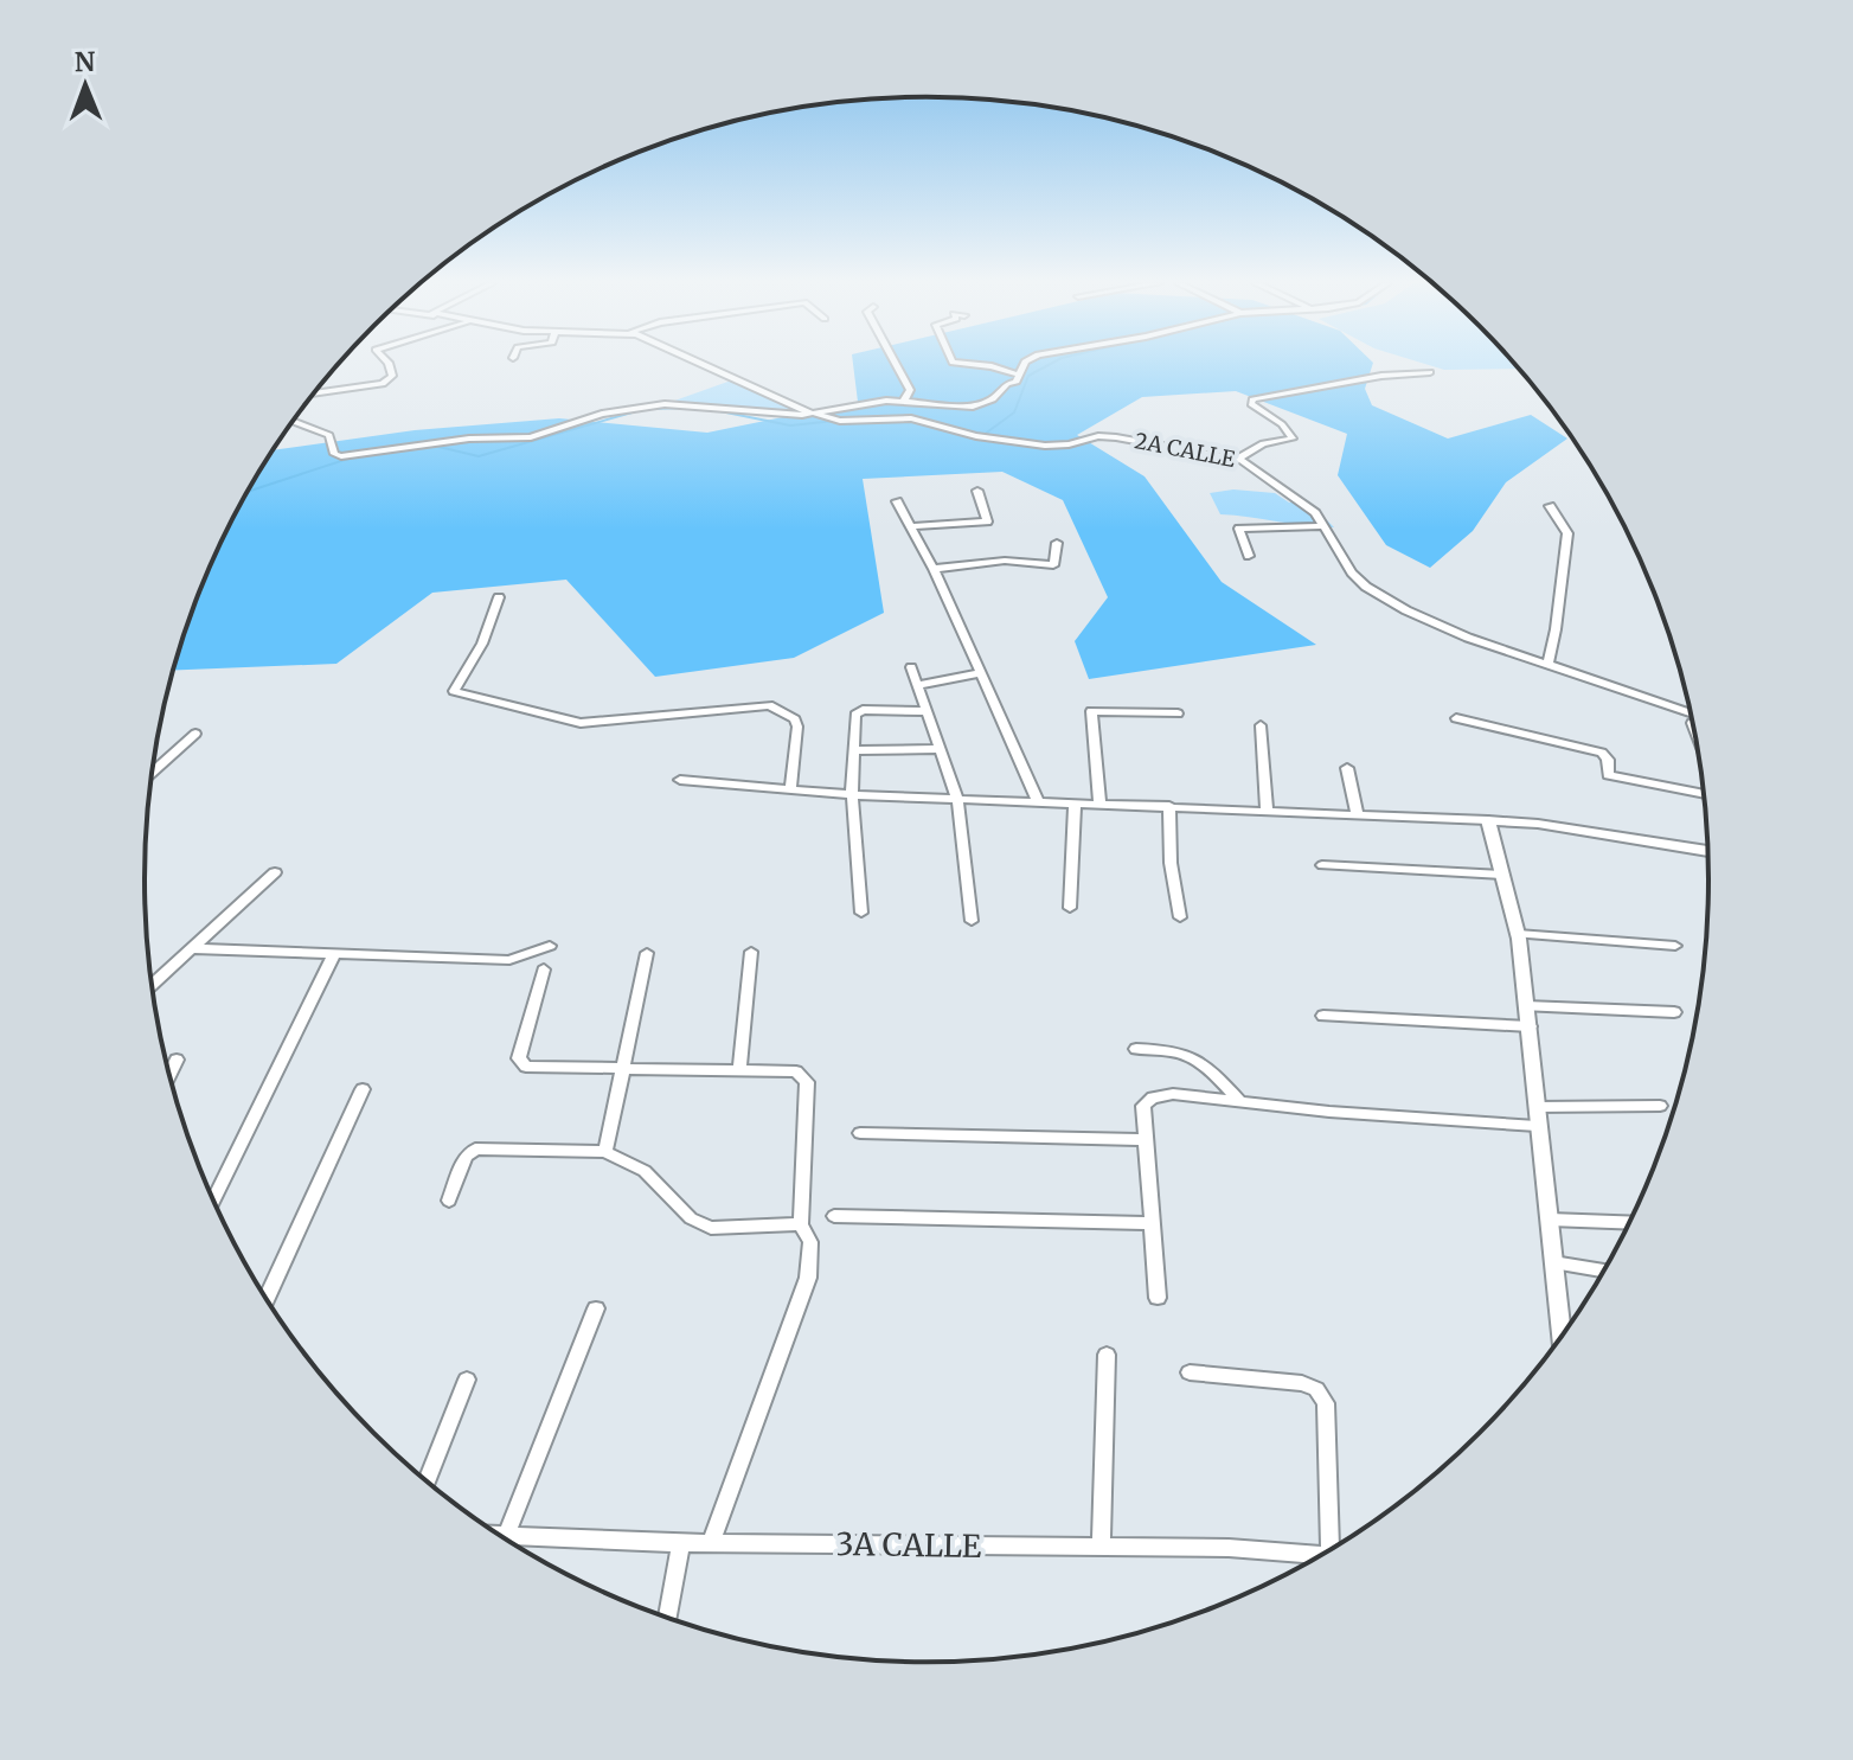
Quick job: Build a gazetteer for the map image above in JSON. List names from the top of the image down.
{
  "streets": {
    "street": ["2A CALLE", "3A CALLE"]
  },
  "north": "top"
}
